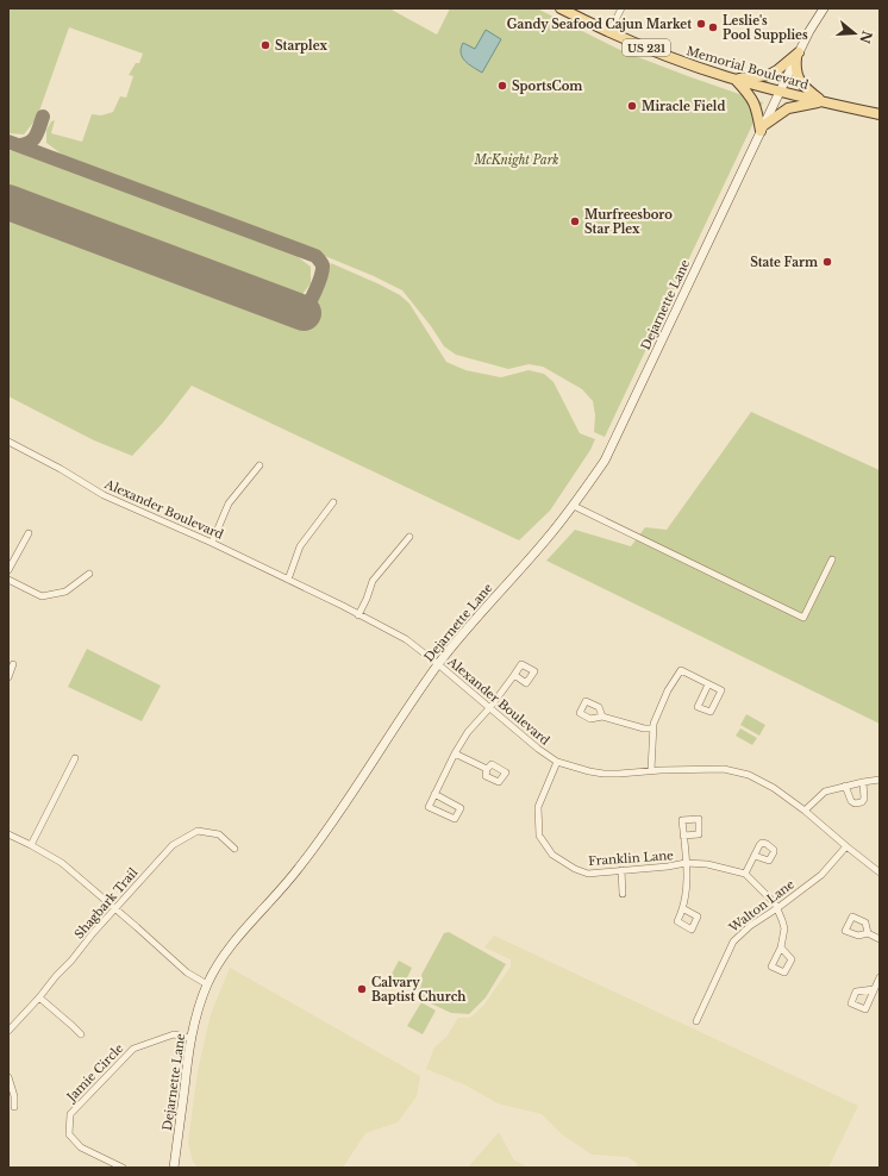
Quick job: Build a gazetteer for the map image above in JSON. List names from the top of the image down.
{
  "streets": {
    "main road": ["US 231", "Memorial Boulevard", "Dejarnette Lane"],
    "street": [
      "Alexander Boulevard",
      "Franklin Lane",
      "Shagbark Trail",
      "Walton Lane",
      "Jamie Circle"
    ]
  },
  "crossings": [
    ["Memorial Boulevard", "Dejarnette Lane"],
    ["Dejarnette Lane", "Alexander Boulevard"],
    ["Dejarnette Lane", "Jamie Circle"],
    ["Alexander Boulevard", "Franklin Lane"],
    ["Alexander Boulevard", "Walton Lane"]
  ],
  "parks": ["McKnight Park"],
  "places": [
    "Gandy Seafood Cajun Market",
    "Leslie's Pool Supplies",
    "Starplex",
    "SportsCom",
    "Miracle Field",
    "Murfreesboro Star Plex",
    "State Farm",
    "Calvary Baptist Church"
  ],
  "north": "right"
}
